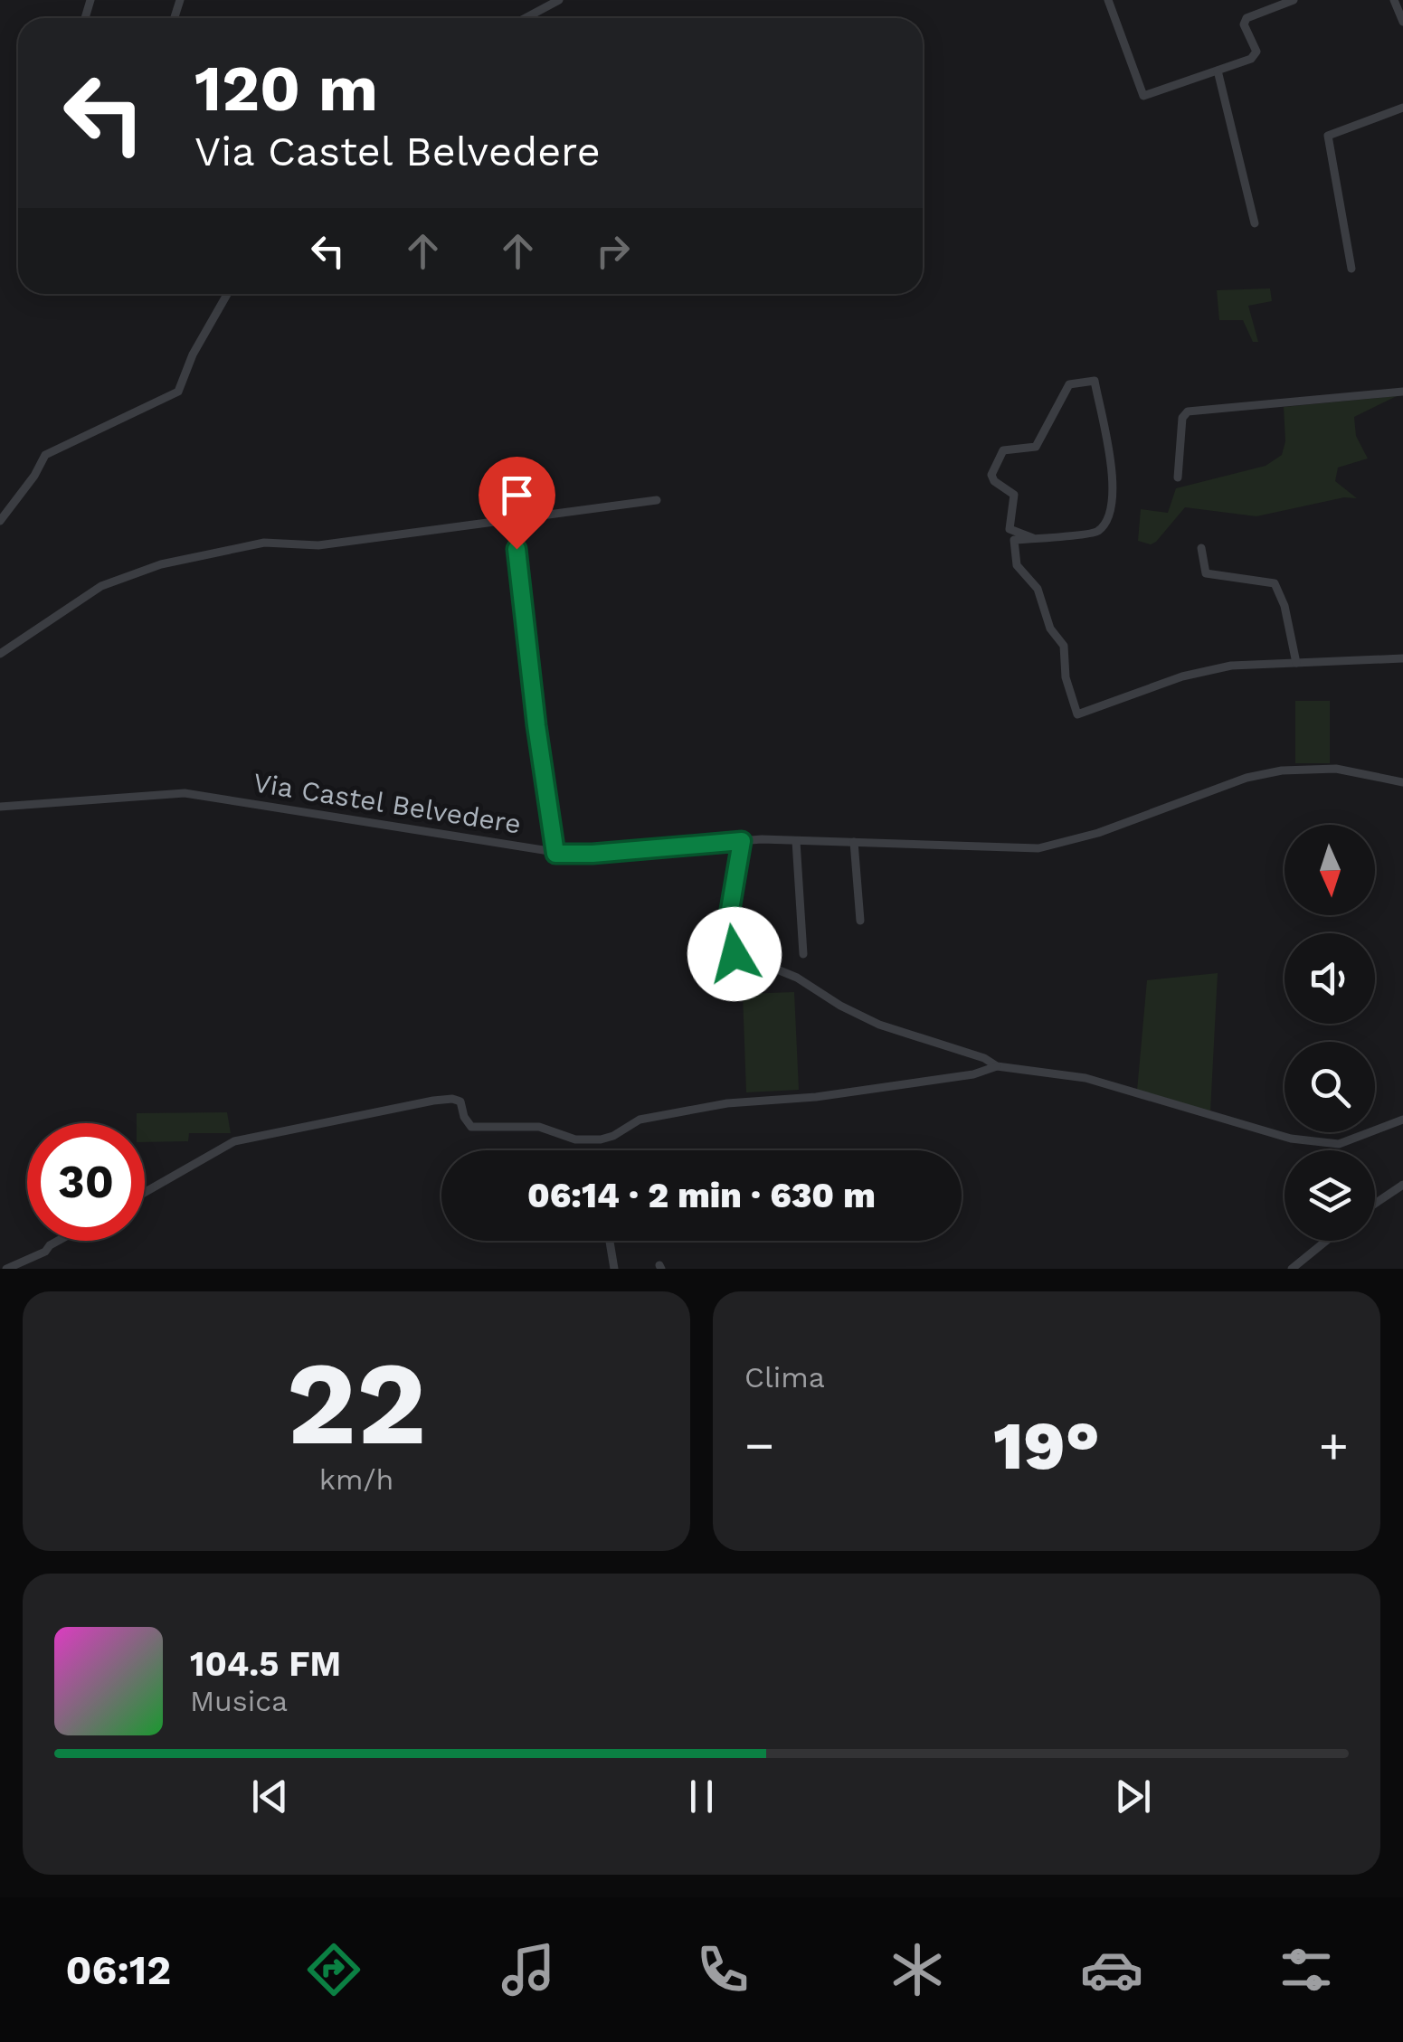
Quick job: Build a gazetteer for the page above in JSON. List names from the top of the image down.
{
  "streets": {
    "street": ["Via Castel Belvedere"]
  },
  "north": "bottom",
  "page": {
    "turn": ["120 m", "Via Castel Belvedere"],
    "limit": "30",
    "trip": "06:14 · 2 min · 630 m",
    "tile": [
      ["22", "km/h"],
      "Clima"
    ],
    "heat": ["−", "19°", "+"],
    "song": ["104.5 FM", "Musica"],
    "tabs": "06:12"
  }
}
